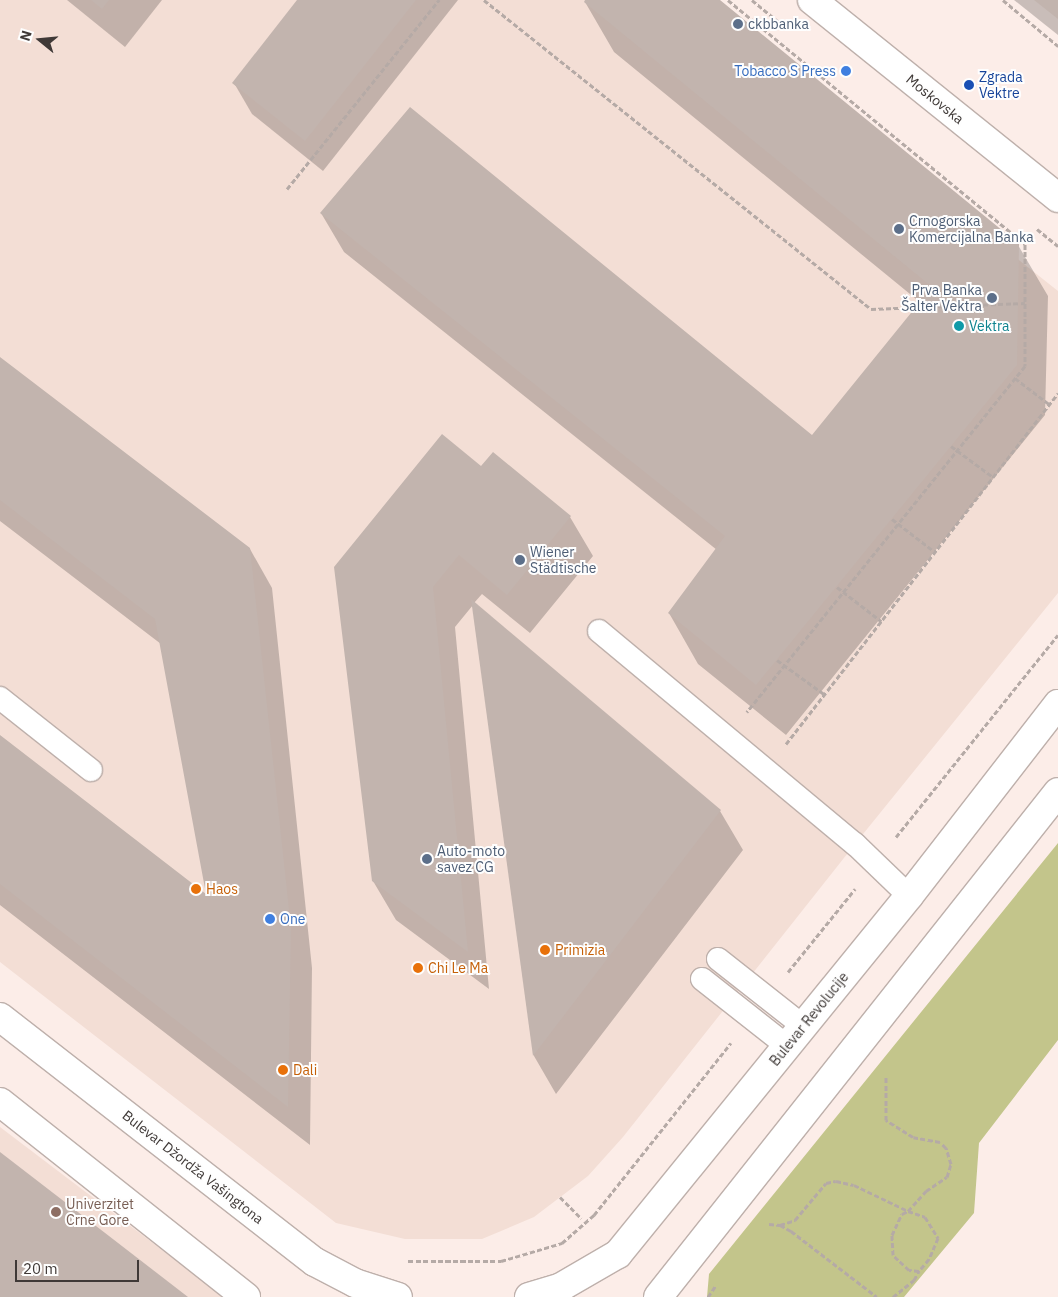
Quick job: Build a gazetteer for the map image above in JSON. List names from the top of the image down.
{
  "streets": {
    "main road": ["Moskovska", "Bulevar Revolucije", "Bulevar Džordža Vašingtona"]
  },
  "places": [
    "ckbbanka",
    "Tobacco S Press",
    "Zgrada Vektre",
    "Crnogorska Komercijalna Banka",
    "Prva Banka Šalter Vektra",
    "Vektra",
    "Wiener Städtische",
    "Auto-moto savez CG",
    "Haos",
    "One",
    "Primizia",
    "Chi Le Ma",
    "Dali",
    "Univerzitet Crne Gore"
  ],
  "scale_bar": "20 m",
  "north": "left"
}
